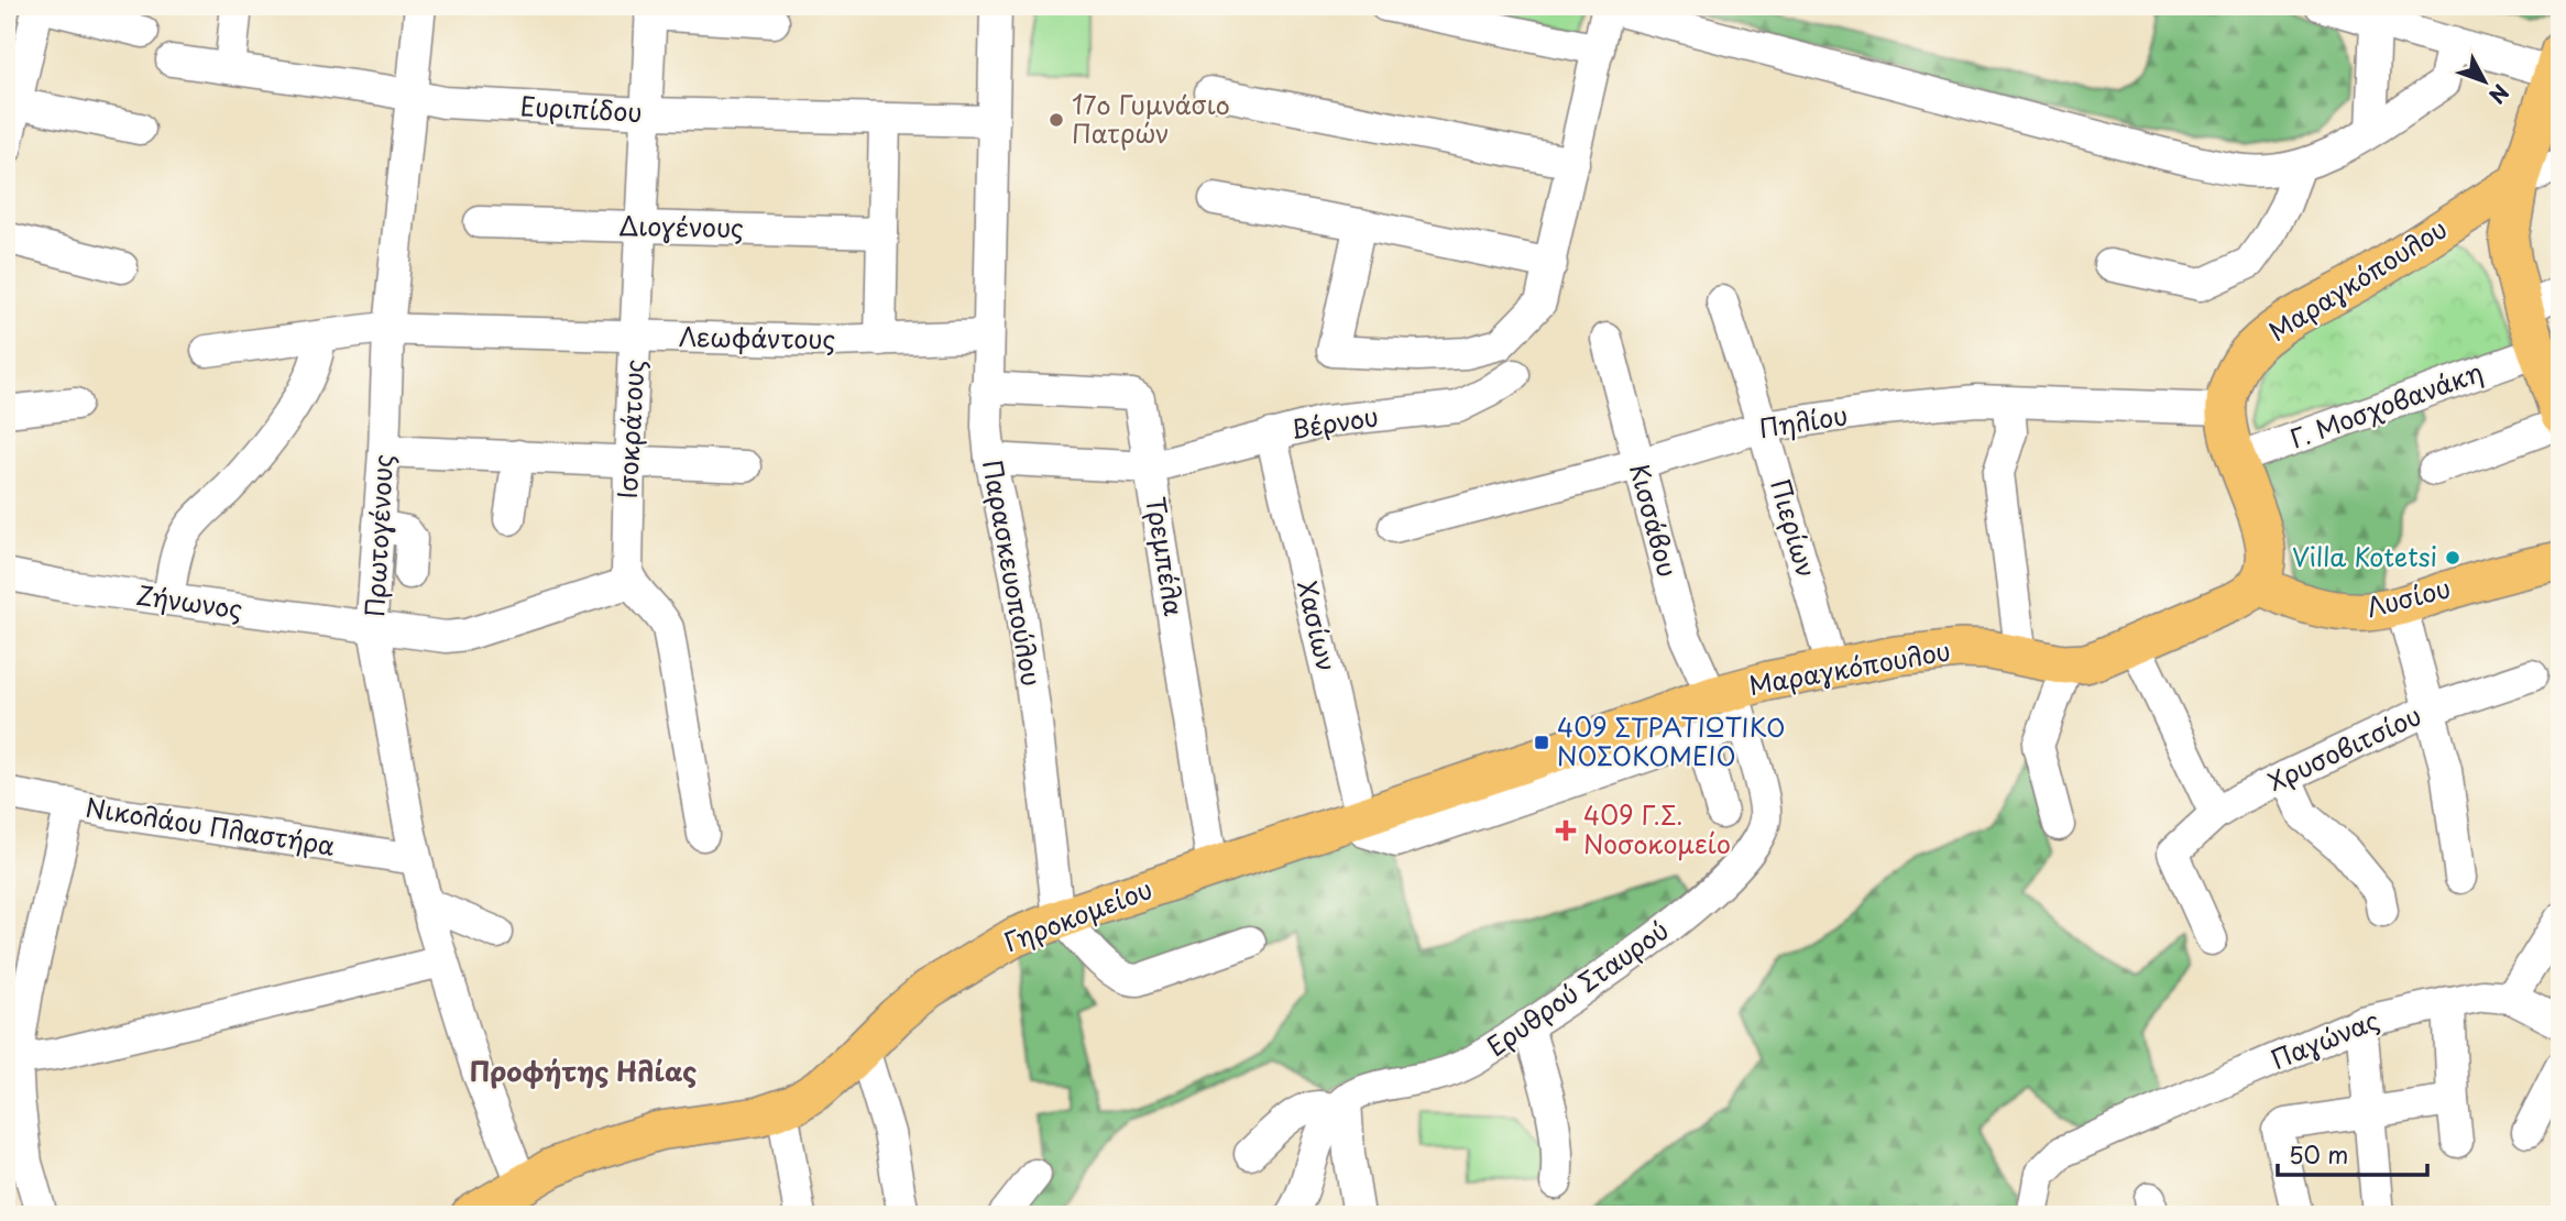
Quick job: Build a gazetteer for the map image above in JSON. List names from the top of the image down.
{
  "streets": {
    "main road": ["Μαραγκόπουλου", "Λυσίου", "Γηροκομείου"],
    "street": [
      "Ευριπίδου",
      "Διογένους",
      "Λεωφάντους",
      "Γ. Μοσχοβανάκη",
      "Πηλίου",
      "Βέρνου",
      "Ισοκράτους",
      "Κισσάβου",
      "Πιερίων",
      "Πρωτογένους",
      "Τρεμπέλα",
      "Παρασκευοπούλου",
      "Ζήνωνος",
      "Χασίων",
      "Χρυσοβιτσίου",
      "Νικολάου Πλαστήρα",
      "Ερυθρού Σταυρού",
      "Παγώνας"
    ]
  },
  "crossings": [
    ["Ευριπίδου", "Ισοκράτους"],
    ["Ευριπίδου", "Πρωτογένους"],
    ["Ευριπίδου", "Παρασκευοπούλου"],
    ["Διογένους", "Ισοκράτους"],
    ["Μαραγκόπουλου", "Γ. Μοσχοβανάκη"],
    ["Μαραγκόπουλου", "Πηλίου"],
    ["Μαραγκόπουλου", "Κισσάβου"],
    ["Μαραγκόπουλου", "Πιερίων"],
    ["Μαραγκόπουλου", "Λυσίου"],
    ["Μαραγκόπουλου", "Γηροκομείου"],
    ["Μαραγκόπουλου", "Ερυθρού Σταυρού"],
    ["Λεωφάντους", "Ισοκράτους"],
    ["Λεωφάντους", "Πρωτογένους"],
    ["Λεωφάντους", "Παρασκευοπούλου"],
    ["Πηλίου", "Κισσάβου"],
    ["Πηλίου", "Πιερίων"],
    ["Βέρνου", "Τρεμπέλα"],
    ["Βέρνου", "Παρασκευοπούλου"],
    ["Βέρνου", "Χασίων"],
    ["Ισοκράτους", "Ζήνωνος"],
    ["Κισσάβου", "Γηροκομείου"],
    ["Κισσάβου", "Ερυθρού Σταυρού"],
    ["Πρωτογένους", "Ζήνωνος"],
    ["Πρωτογένους", "Νικολάου Πλαστήρα"],
    ["Πρωτογένους", "Γηροκομείου"],
    ["Τρεμπέλα", "Παρασκευοπούλου"],
    ["Τρεμπέλα", "Γηροκομείου"],
    ["Παρασκευοπούλου", "Γηροκομείου"],
    ["Χασίων", "Γηροκομείου"],
    ["Γηροκομείου", "Ερυθρού Σταυρού"]
  ],
  "districts": ["Προφήτης Ηλίας"],
  "places": {
    "other": ["17ο Γυμνάσιο Πατρών", "Villa Kotetsi"],
    "transit": ["409 ΣΤΡΑΤΙΩΤΙΚΟ ΝΟΣΟΚΟΜΕΙΟ"],
    "health": ["409 Γ.Σ. Νοσοκομείο"]
  },
  "scale_bar": "50 m",
  "north": "bottom right"
}
